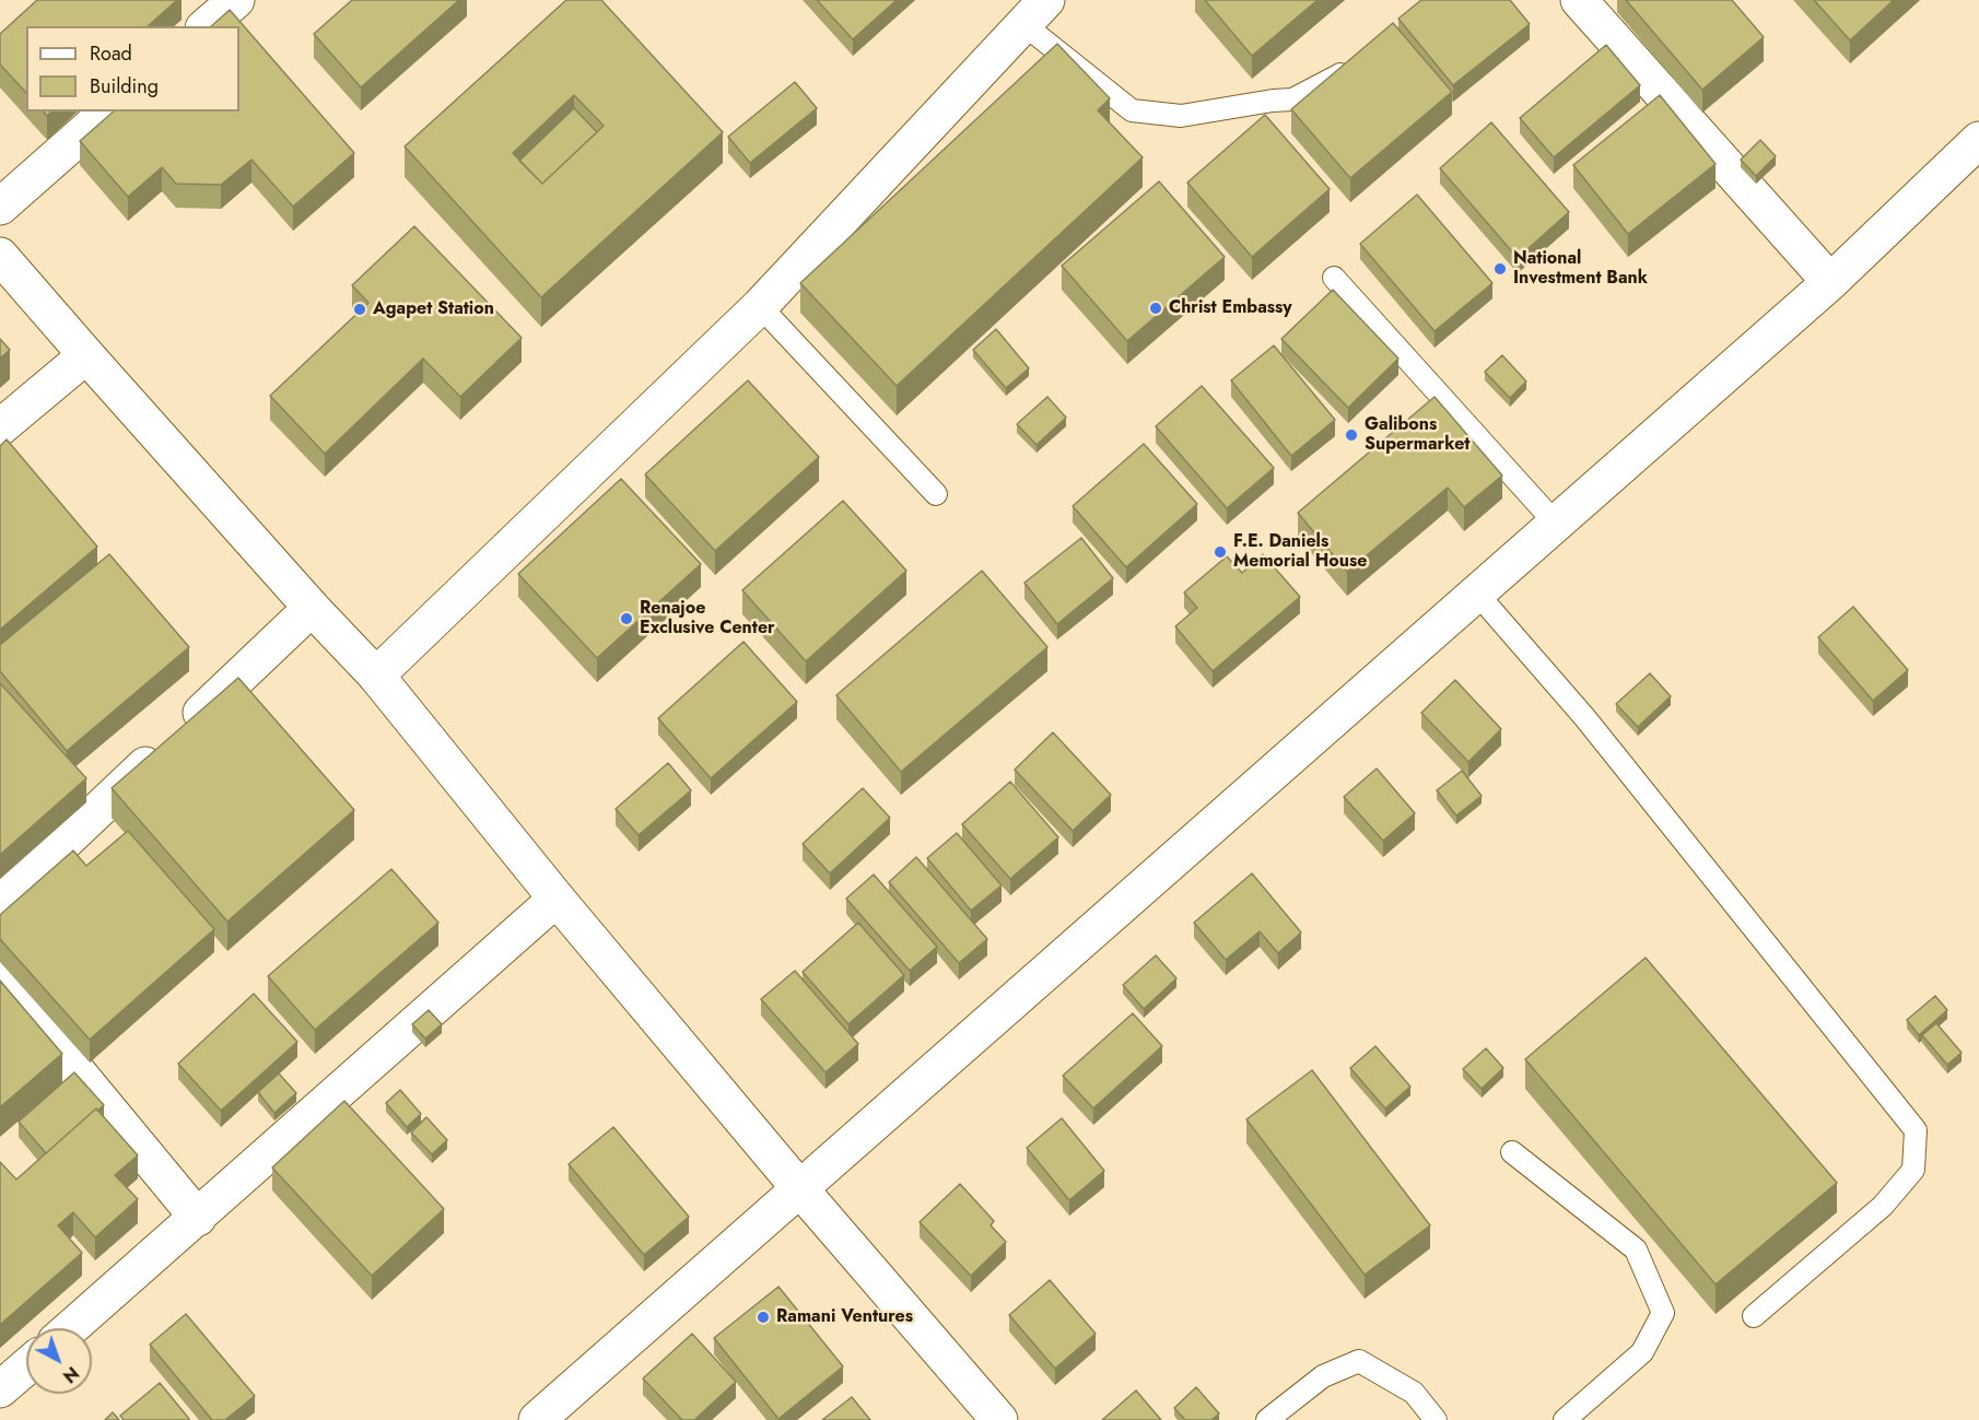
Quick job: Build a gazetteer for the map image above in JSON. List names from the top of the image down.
{
  "places": [
    "National Investment Bank",
    "Christ Embassy",
    "Agapet Station",
    "Galibons Supermarket",
    "F.E. Daniels Memorial House",
    "Renajoe Exclusive Center",
    "Ramani Ventures"
  ],
  "legend": ["Road", "Building"],
  "north": "bottom right"
}
